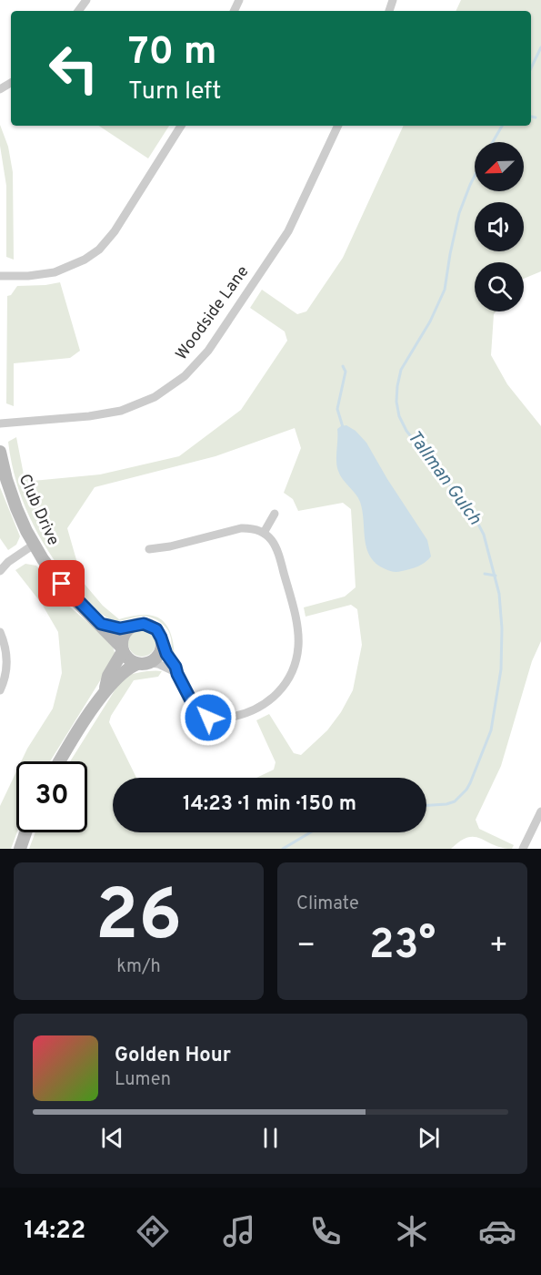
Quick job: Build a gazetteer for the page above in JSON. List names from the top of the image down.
{
  "streets": {
    "street": ["Woodside Lane", "Club Drive"]
  },
  "water": ["Tallman Gulch"],
  "north": "bottom left",
  "page": {
    "turn": ["70 m", "Turn left"],
    "limit": "30",
    "trip": "14:23 · 1 min · 150 m",
    "tile": [
      ["26", "km/h"],
      "Climate"
    ],
    "heat": ["−", "23°", "+"],
    "song": ["Golden Hour", "Lumen"],
    "tabs": "14:22"
  }
}
